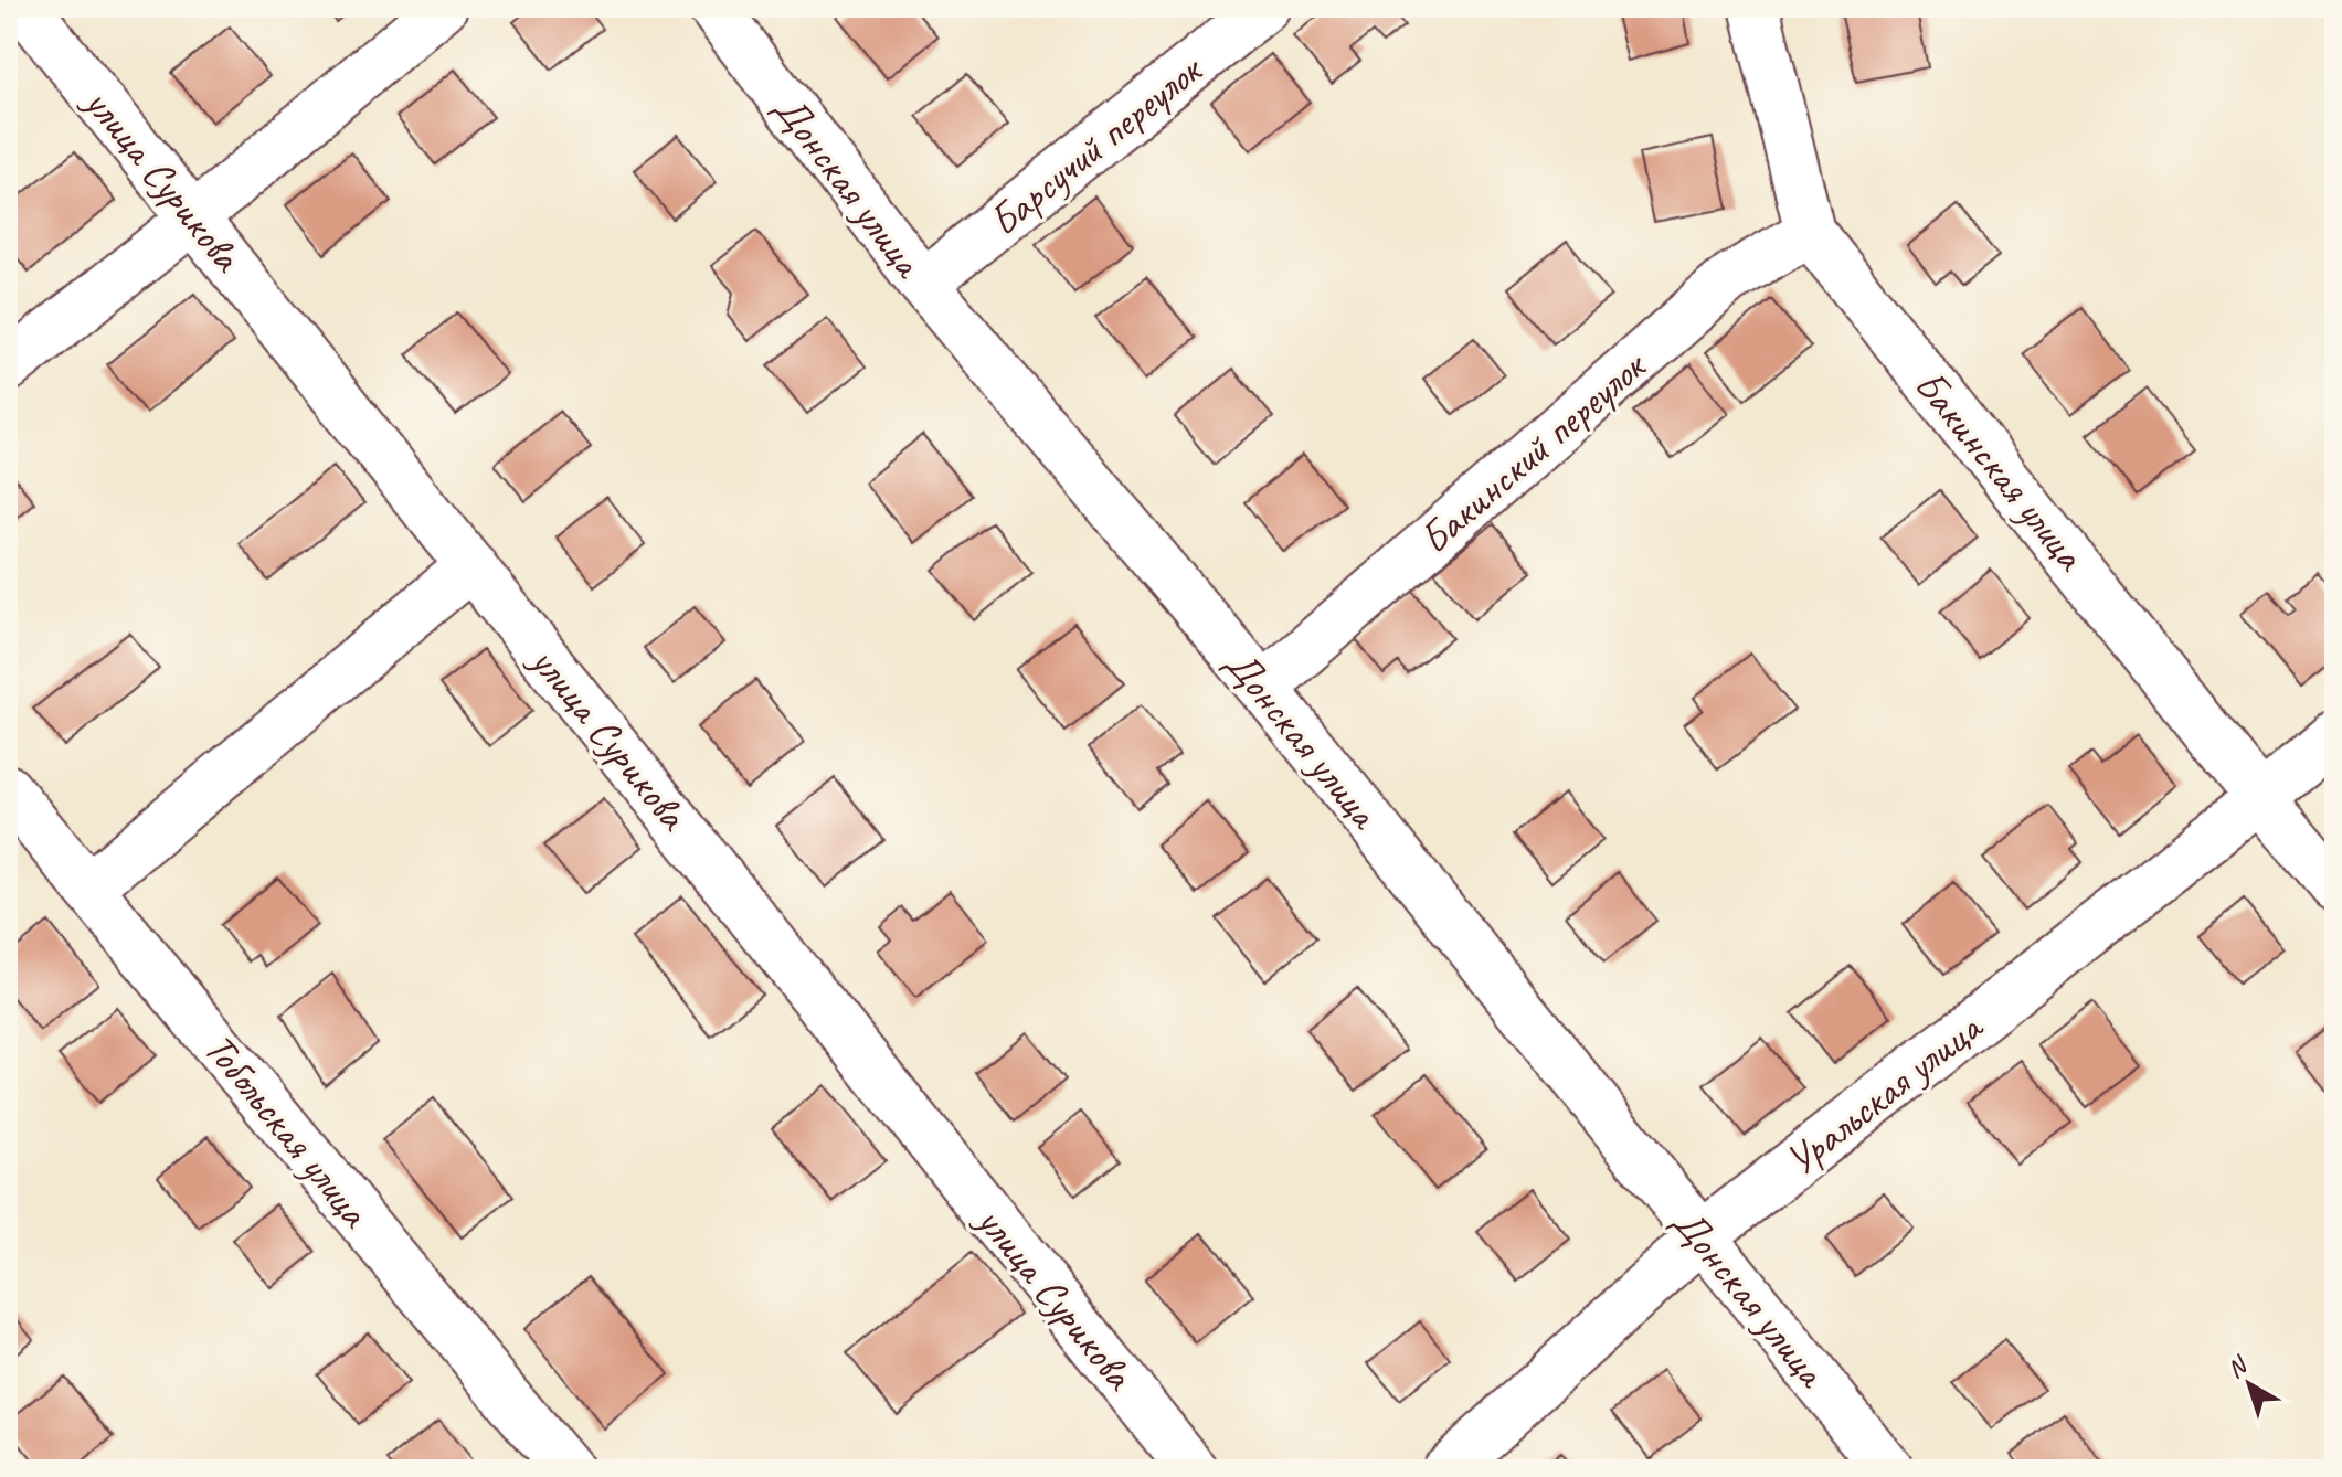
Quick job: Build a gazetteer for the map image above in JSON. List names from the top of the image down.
{
  "streets": {
    "street": [
      "Барсучий переулок",
      "улица Сурикова",
      "Донская улица",
      "Бакинский переулок",
      "Бакинская улица",
      "Уральская улица",
      "Тобольская улица"
    ]
  },
  "crossings": [
    ["Барсучий переулок", "Донская улица"],
    ["Донская улица", "Бакинский переулок"],
    ["Донская улица", "Уральская улица"],
    ["Бакинский переулок", "Бакинская улица"],
    ["Бакинская улица", "Уральская улица"]
  ],
  "north": "top left"
}
